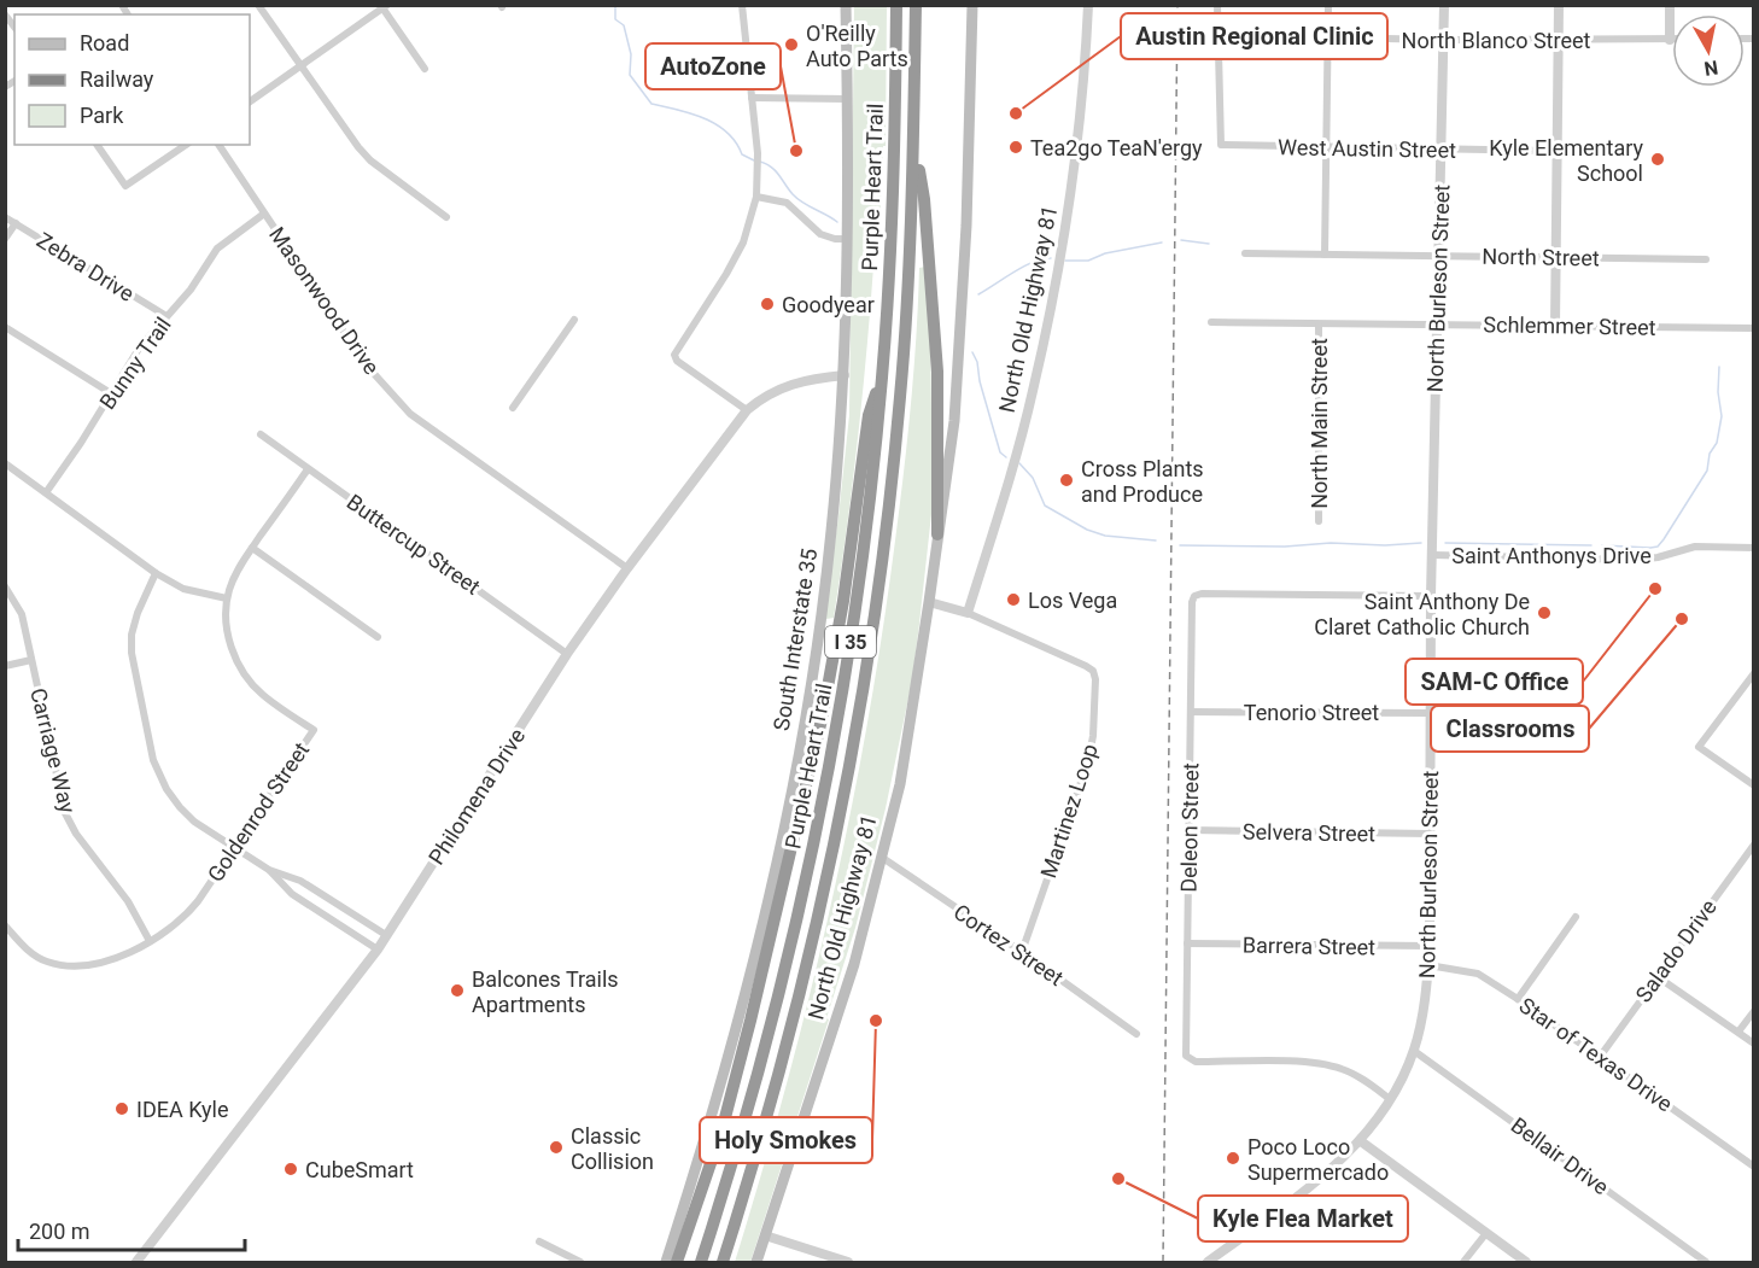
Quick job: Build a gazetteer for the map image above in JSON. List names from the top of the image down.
{
  "streets": {
    "highway": ["Purple Heart Trail", "I 35"],
    "main road": ["North Old Highway 81", "South Interstate 35"],
    "street": [
      "North Blanco Street",
      "West Austin Street",
      "North Street",
      "Zebra Drive",
      "North Burleson Street",
      "Masonwood Drive",
      "Schlemmer Street",
      "Bunny Trail",
      "North Main Street",
      "Buttercup Street",
      "Saint Anthonys Drive",
      "Tenorio Street",
      "Carriage Way",
      "Philomena Drive",
      "Martinez Loop",
      "Goldenrod Street",
      "Deleon Street",
      "Selvera Street",
      "Cortez Street",
      "Barrera Street",
      "Salado Drive",
      "Star of Texas Drive",
      "Bellair Drive"
    ]
  },
  "crossings": [
    ["North Blanco Street", "West Austin Street"],
    ["North Blanco Street", "North Burleson Street"],
    ["West Austin Street", "North Burleson Street"],
    ["North Street", "North Burleson Street"],
    ["Zebra Drive", "Bunny Trail"],
    ["North Burleson Street", "Schlemmer Street"],
    ["North Burleson Street", "Saint Anthonys Drive"],
    ["North Burleson Street", "Tenorio Street"],
    ["North Burleson Street", "Deleon Street"],
    ["North Burleson Street", "Selvera Street"],
    ["North Burleson Street", "Barrera Street"],
    ["North Burleson Street", "Star of Texas Drive"],
    ["North Burleson Street", "Bellair Drive"],
    ["Masonwood Drive", "Bunny Trail"],
    ["Masonwood Drive", "Philomena Drive"],
    ["North Old Highway 81", "Martinez Loop"],
    ["North Old Highway 81", "Cortez Street"],
    ["Schlemmer Street", "North Main Street"],
    ["Buttercup Street", "Philomena Drive"],
    ["Buttercup Street", "Goldenrod Street"],
    ["South Interstate 35", "Philomena Drive"],
    ["Tenorio Street", "Deleon Street"],
    ["Carriage Way", "Goldenrod Street"],
    ["Martinez Loop", "Cortez Street"],
    ["Deleon Street", "Selvera Street"],
    ["Deleon Street", "Barrera Street"],
    ["Salado Drive", "Star of Texas Drive"]
  ],
  "places": [
    "O'Reilly Auto Parts",
    "Austin Regional Clinic",
    "Tea2go TeaN'ergy",
    "AutoZone",
    "Kyle Elementary School",
    "Goodyear",
    "Cross Plants and Produce",
    "SAM-C Office",
    "Los Vega",
    "Saint Anthony De Claret Catholic Church",
    "Classrooms",
    "Balcones Trails Apartments",
    "Holy Smokes",
    "IDEA Kyle",
    "Classic Collision",
    "Poco Loco Supermercado",
    "CubeSmart",
    "Kyle Flea Market"
  ],
  "legend": ["Road", "Railway", "Park"],
  "scale_bar": "200 m",
  "north": "bottom"
}
